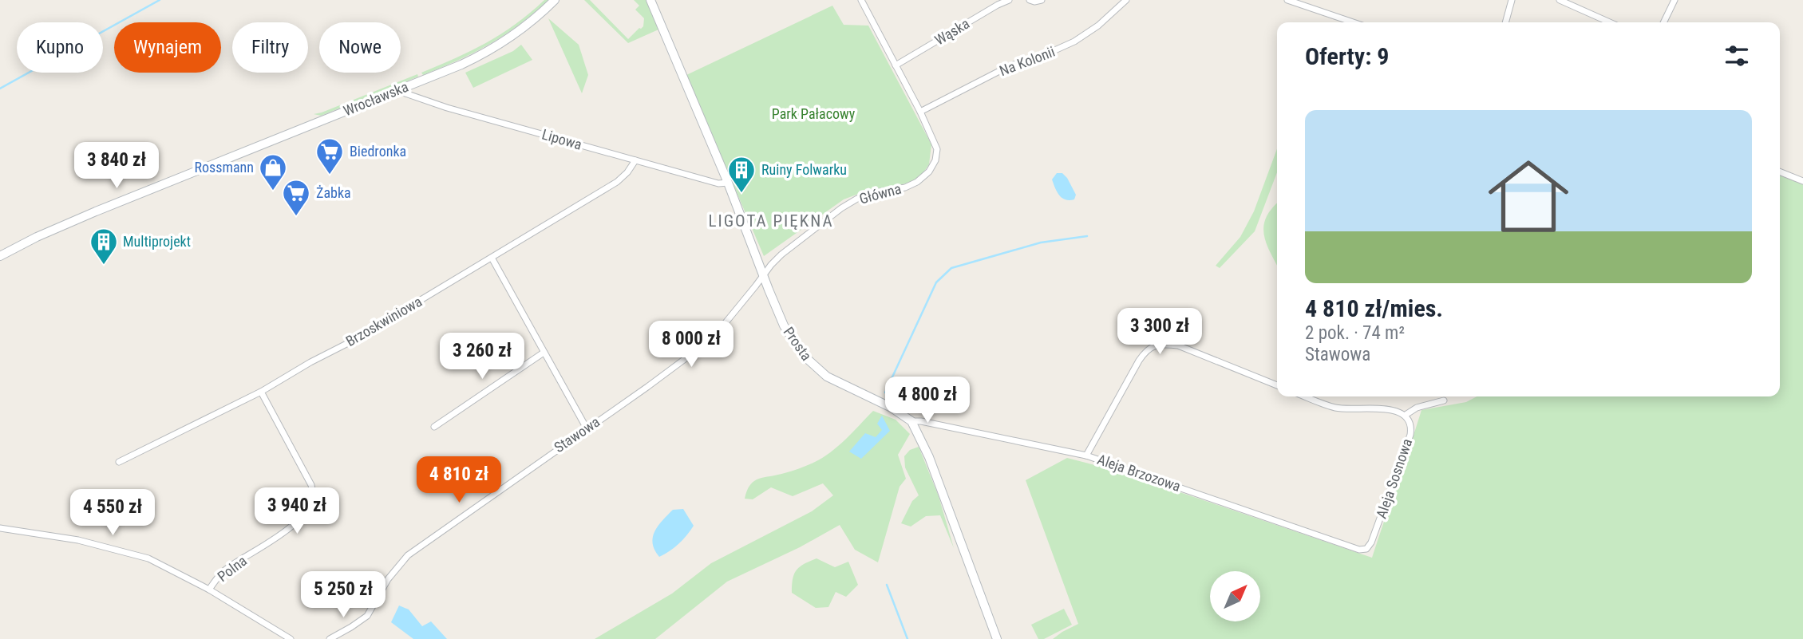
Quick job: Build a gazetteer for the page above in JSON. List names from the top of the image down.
{
  "streets": {
    "street": [
      "Wąska",
      "Na Kolonii",
      "Wrocławska",
      "Lipowa",
      "Główna",
      "Brzoskwiniowa",
      "Prosta",
      "Stawowa",
      "Aleja Brzozowa",
      "Aleja Sosnowa",
      "Polna"
    ]
  },
  "crossings": [
    ["Wąska", "Główna"],
    ["Na Kolonii", "Główna"],
    ["Wrocławska", "Lipowa"],
    ["Lipowa", "Brzoskwiniowa"],
    ["Lipowa", "Prosta"],
    ["Główna", "Prosta"],
    ["Główna", "Stawowa"],
    ["Brzoskwiniowa", "Polna"],
    ["Prosta", "Stawowa"],
    ["Prosta", "Aleja Brzozowa"],
    ["Aleja Brzozowa", "Aleja Sosnowa"]
  ],
  "districts": ["LIGOTA PIĘKNA"],
  "parks": ["Park Pałacowy"],
  "places": {
    "supermarket": ["Biedronka", "Żabka"],
    "shop": ["Rossmann"],
    "building": ["Ruiny Folwarku", "Multiprojekt"]
  },
  "north": "top right",
  "page": {
    "chip": [
      "Kupno",
      "Wynajem",
      "Filtry",
      "Nowe"
    ],
    "heading": "Oferty: 9",
    "list": [
      {
        "name": "4 810 zł/mies.",
        "note": "2 pok. · 74 m² · Stawowa"
      }
    ],
    "price": [
      "3 840 zł",
      "3 300 zł",
      "8 000 zł",
      "3 260 zł",
      "4 800 zł",
      "4 810 zł",
      "3 940 zł",
      "4 550 zł",
      "5 250 zł"
    ]
  }
}
